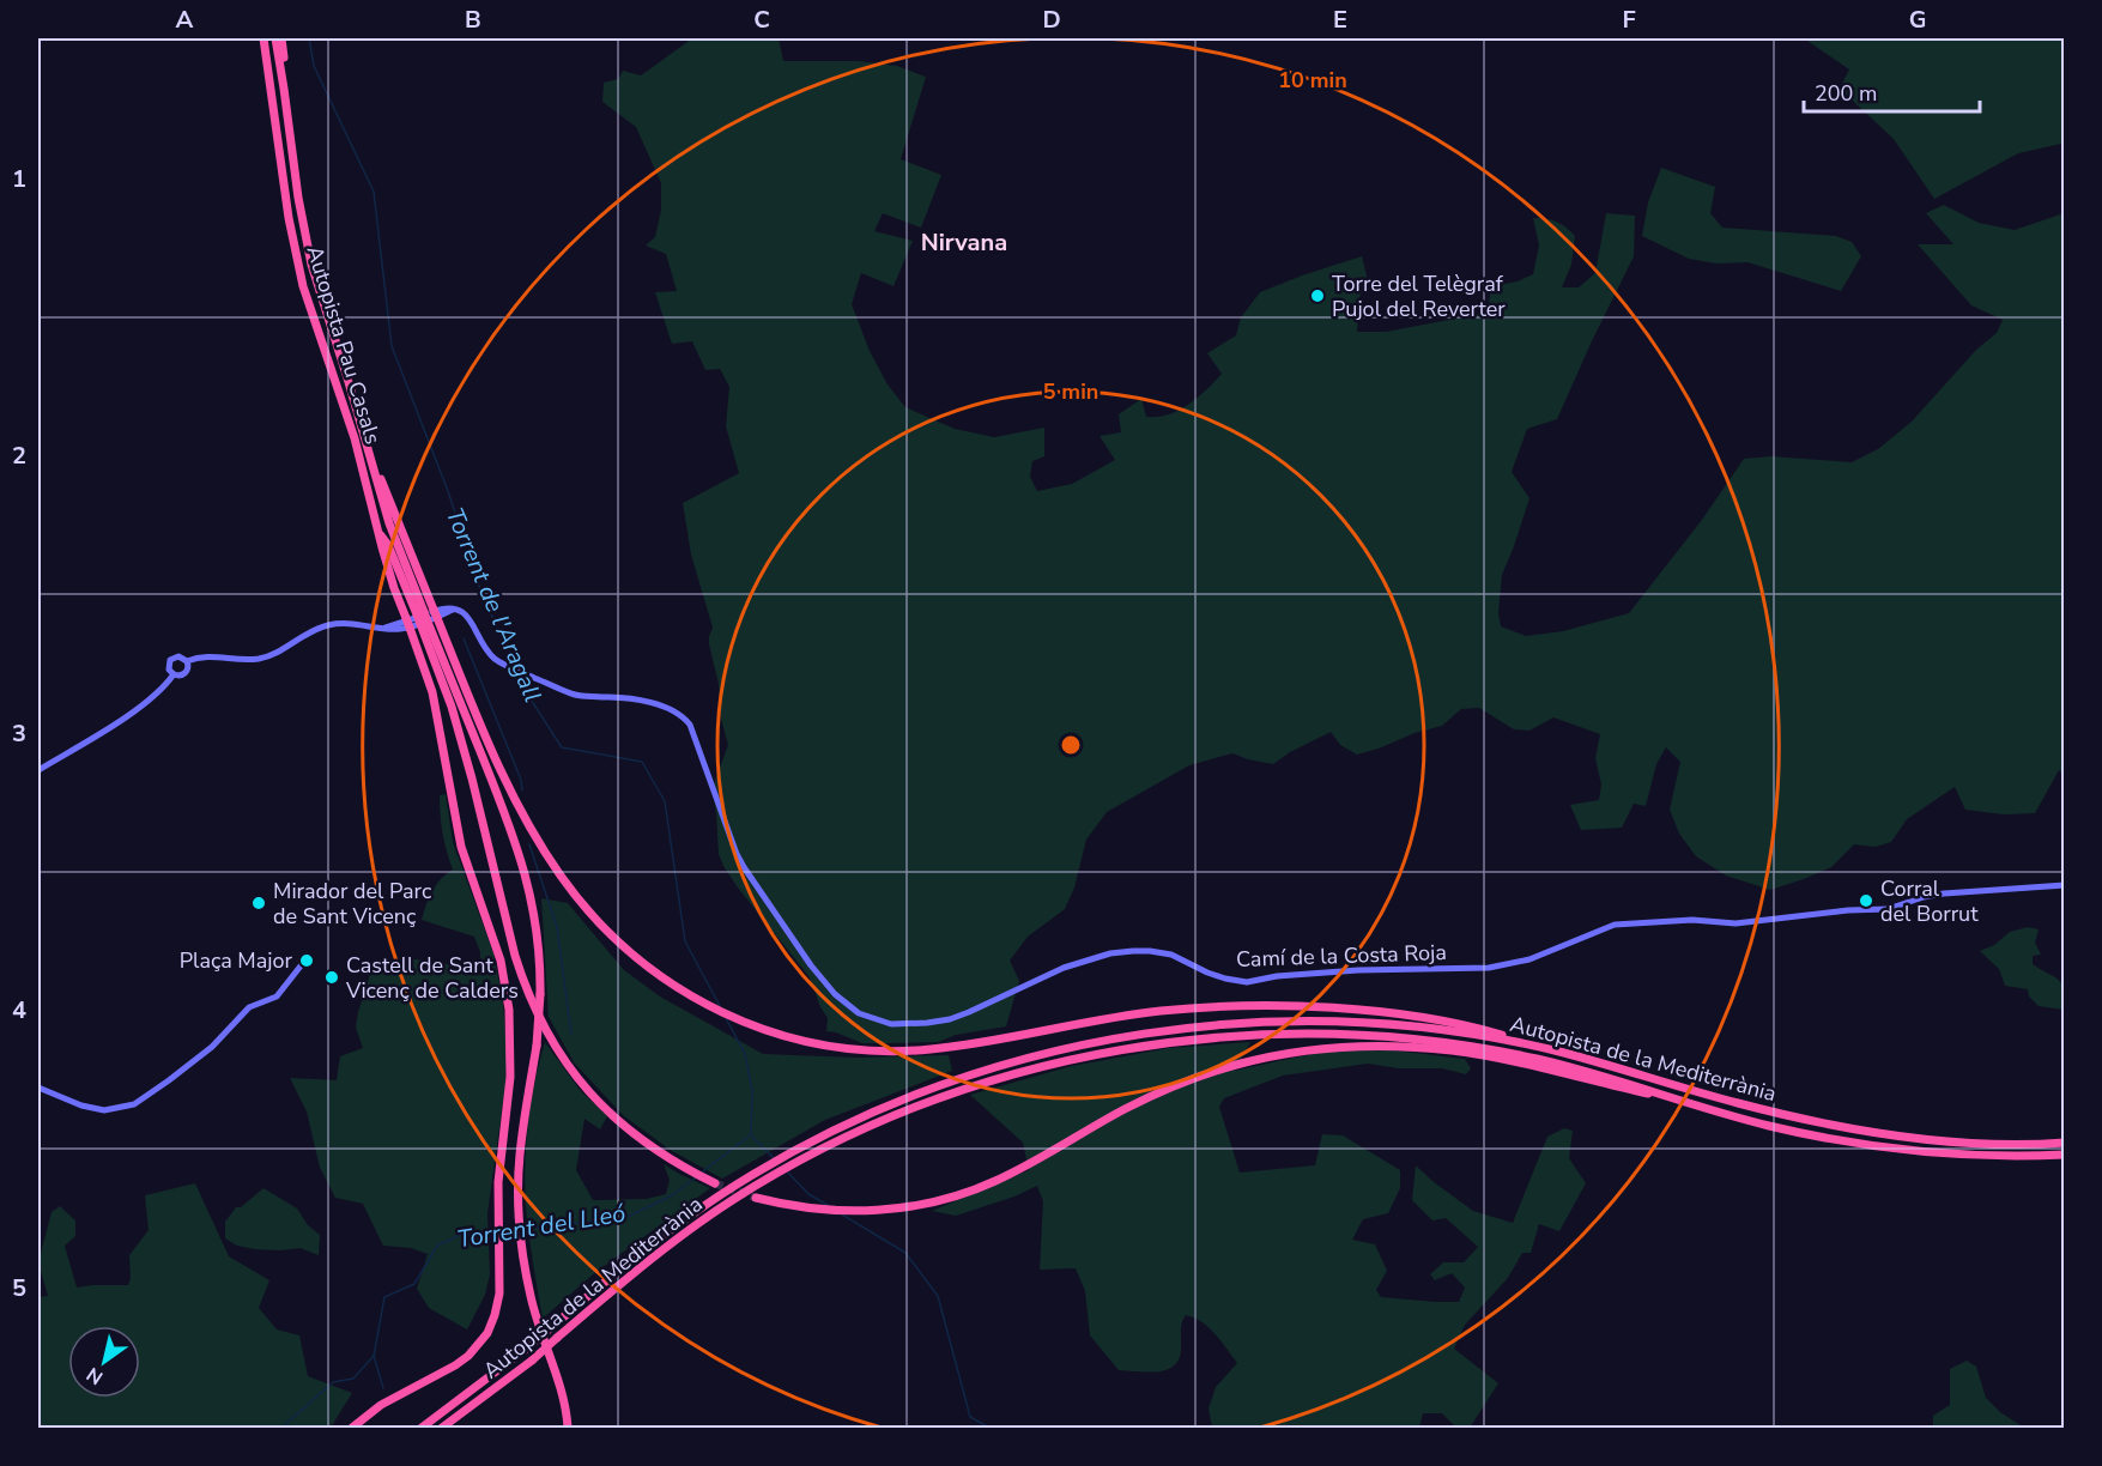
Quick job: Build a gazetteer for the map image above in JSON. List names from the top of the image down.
{
  "streets": {
    "highway": ["Autopista Pau Casals", "Autopista de la Mediterrània"],
    "street": ["Camí de la Costa Roja"]
  },
  "districts": ["Nirvana"],
  "water": ["Torrent de l'Aragall", "Torrent del Lleó"],
  "places": [
    "Torre del Telègraf Pujol del Reverter",
    "Corral del Borrut",
    "Mirador del Parc de Sant Vicenç",
    "Plaça Major",
    "Castell de Sant Vicenç de Calders"
  ],
  "scale_bar": "200 m",
  "north": "bottom left",
  "grid": {
    "columns": [
      "A",
      "B",
      "C",
      "D",
      "E",
      "F",
      "G"
    ],
    "rows": [
      "1",
      "2",
      "3",
      "4",
      "5"
    ]
  },
  "rings": ["10 min", "5 min"]
}
